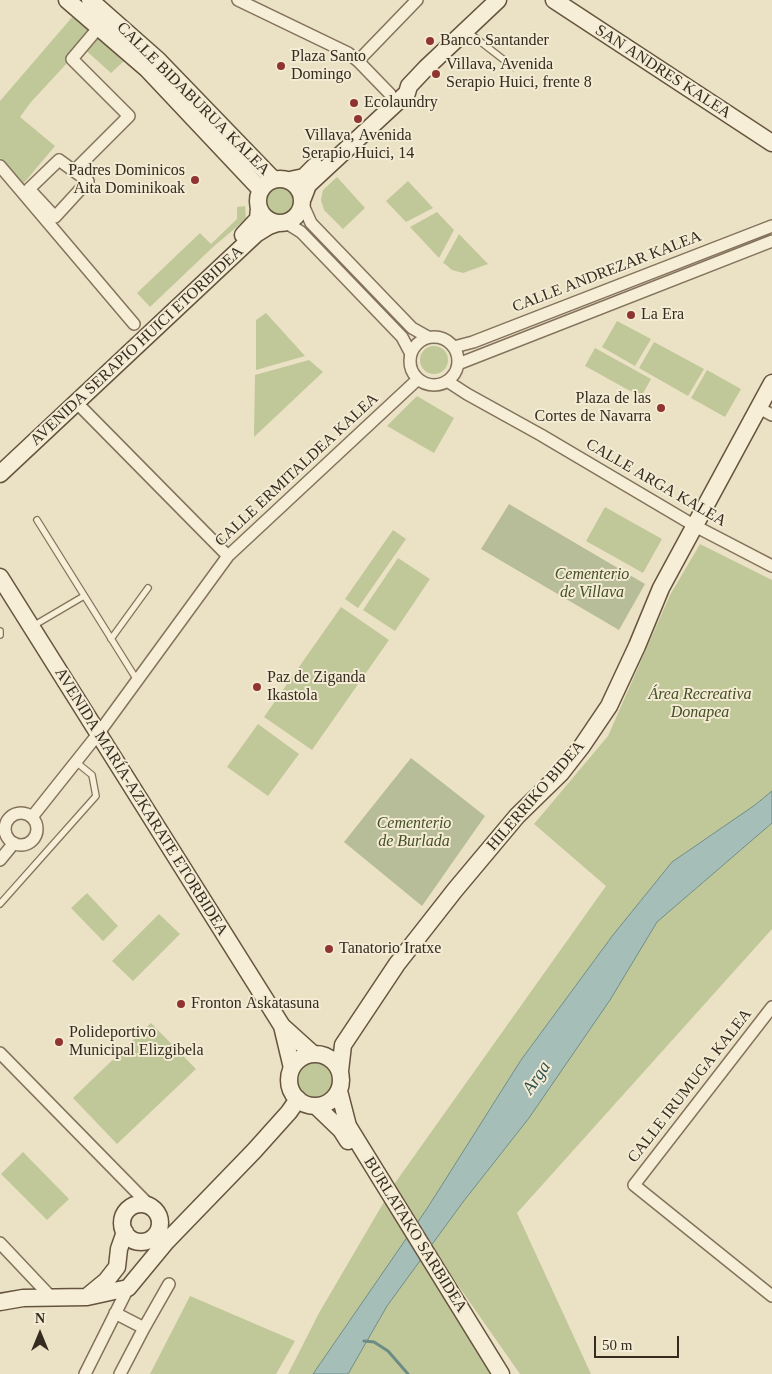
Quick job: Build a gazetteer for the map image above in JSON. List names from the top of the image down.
{
  "streets": {
    "main road": [
      "SAN ANDRES KALEA",
      "CALLE BIDABURUA KALEA",
      "AVENIDA SERAPIO HUICI ETORBIDEA",
      "HILERRIKO BIDEA",
      "AVENIDA MARÍA-AZKARATE ETORBIDEA",
      "BURLATAKO SARBIDEA"
    ],
    "street": [
      "CALLE ANDREZAR KALEA",
      "CALLE ERMITALDEA KALEA",
      "CALLE ARGA KALEA",
      "CALLE IRUMUGA KALEA"
    ]
  },
  "crossings": [
    ["CALLE BIDABURUA KALEA", "AVENIDA SERAPIO HUICI ETORBIDEA"],
    ["CALLE ANDREZAR KALEA", "CALLE ERMITALDEA KALEA"],
    ["CALLE ANDREZAR KALEA", "CALLE ARGA KALEA"],
    ["CALLE ERMITALDEA KALEA", "CALLE ARGA KALEA"],
    ["CALLE ERMITALDEA KALEA", "AVENIDA MARÍA-AZKARATE ETORBIDEA"],
    ["CALLE ARGA KALEA", "HILERRIKO BIDEA"],
    ["HILERRIKO BIDEA", "BURLATAKO SARBIDEA"]
  ],
  "water": ["Arga"],
  "parks": ["Cementerio de Villava", "Área Recreativa Donapea", "Cementerio de Burlada"],
  "places": [
    "Banco Santander",
    "Plaza Santo Domingo",
    "Villava, Avenida Serapio Huici, frente 8",
    "Ecolaundry",
    "Villava, Avenida Serapio Huici, 14",
    "Padres Dominicos Aita Dominikoak",
    "La Era",
    "Plaza de las Cortes de Navarra",
    "Paz de Ziganda Ikastola",
    "Tanatorio Iratxe",
    "Fronton Askatasuna",
    "Polideportivo Municipal Elizgibela"
  ],
  "scale_bar": "50 m",
  "north": "top"
}
